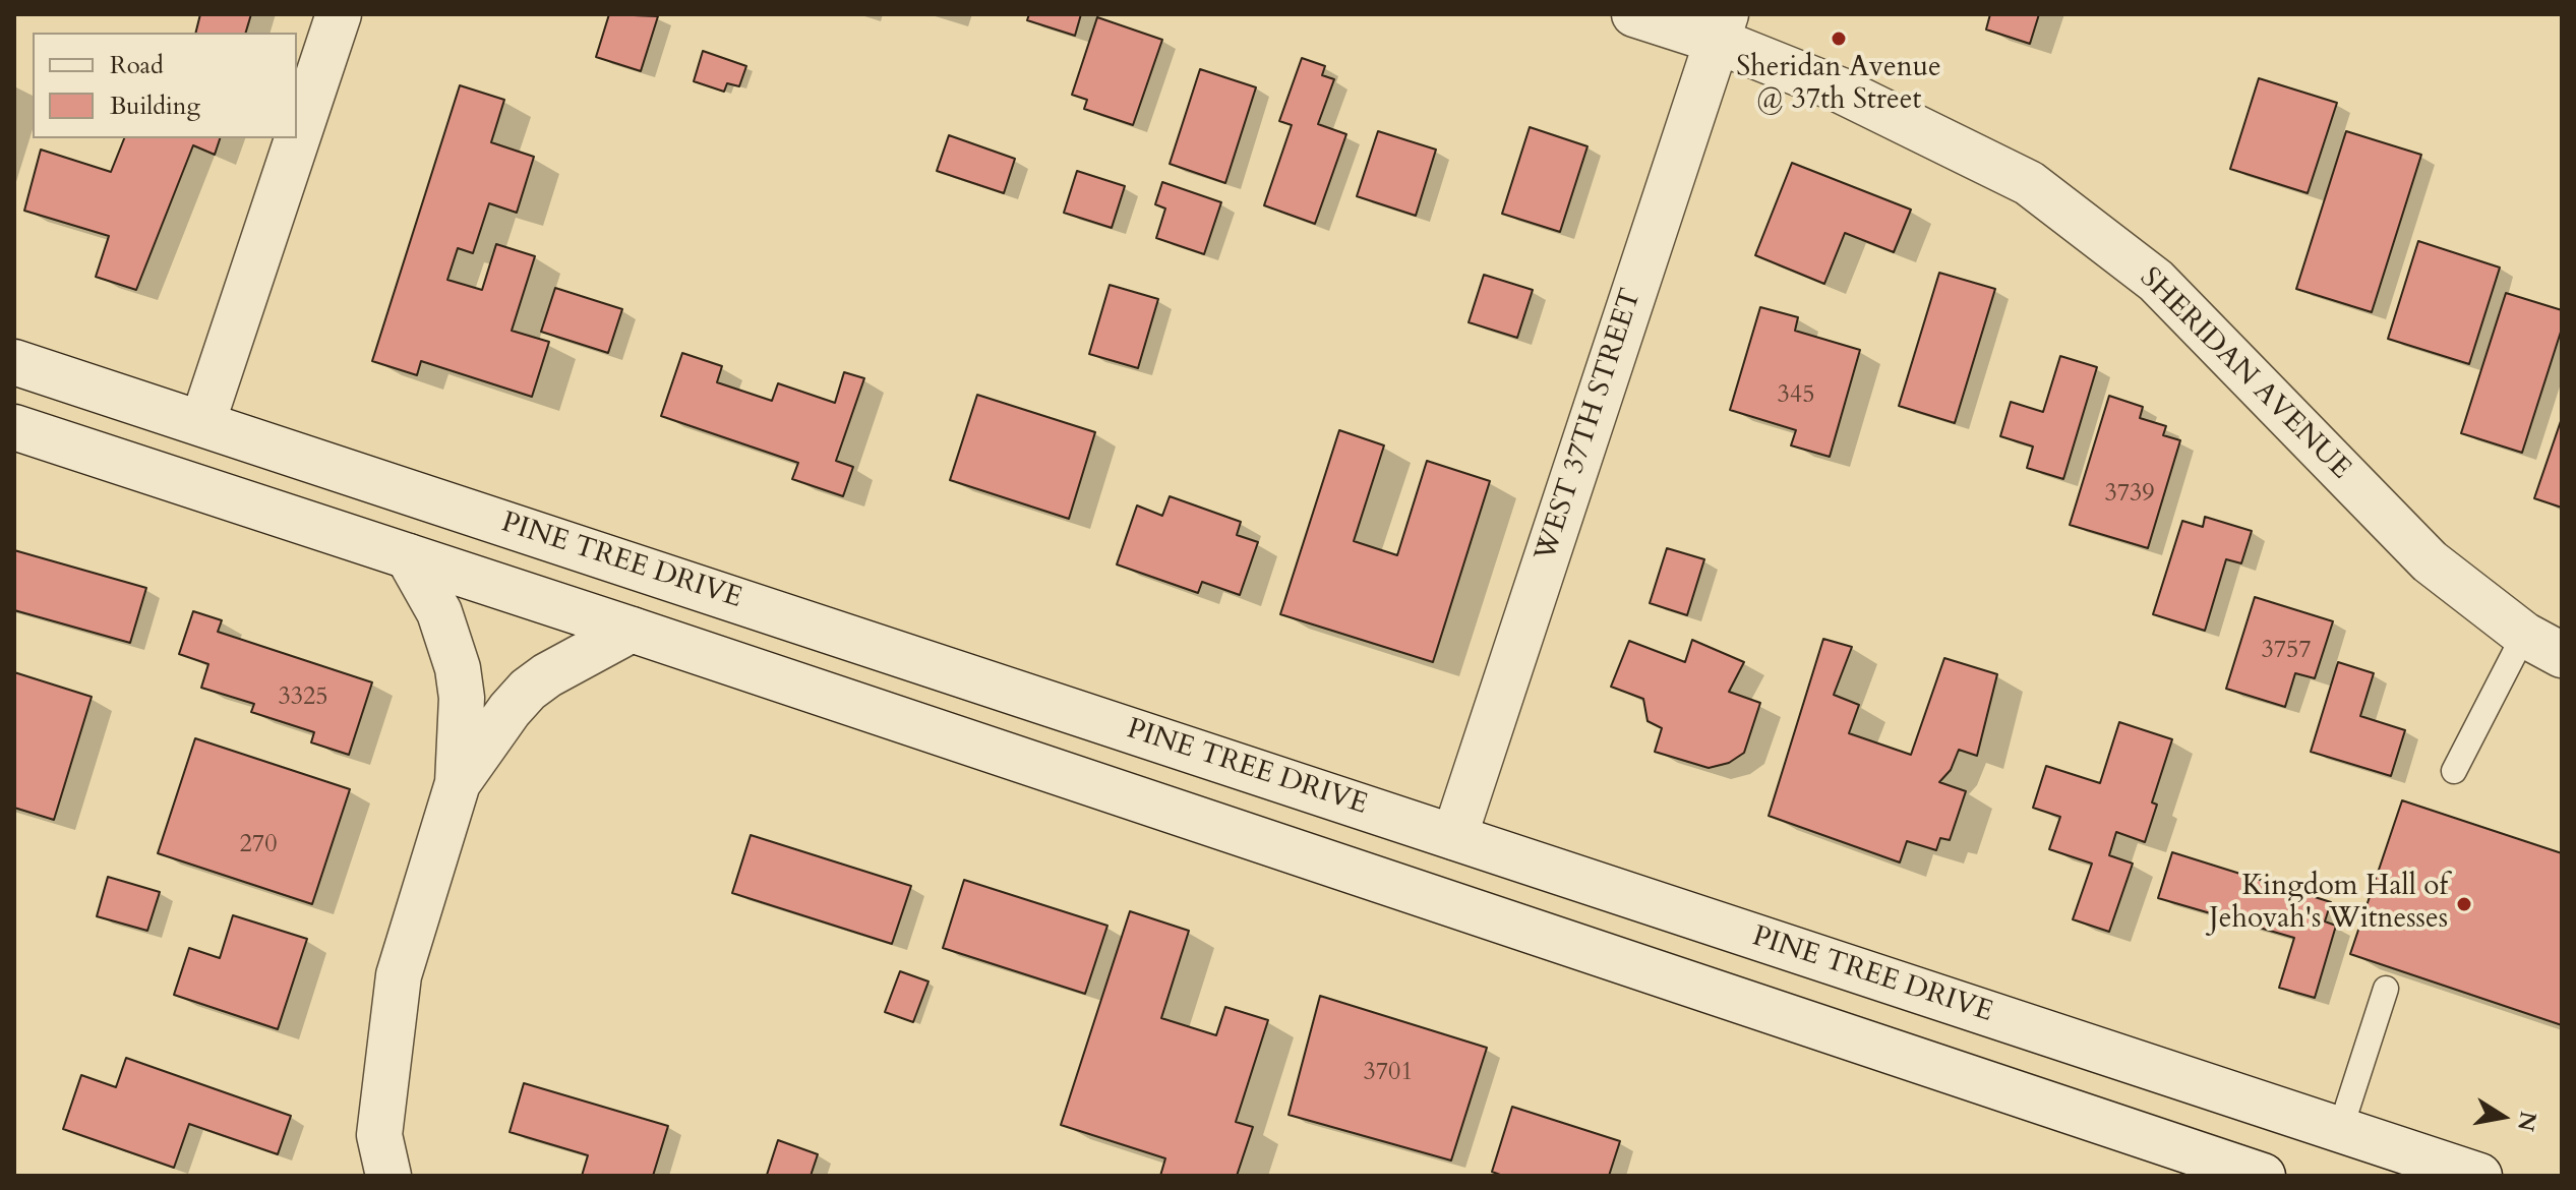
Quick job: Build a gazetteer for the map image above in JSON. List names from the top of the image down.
{
  "streets": {
    "main road": ["SHERIDAN AVENUE", "WEST 37TH STREET", "PINE TREE DRIVE"]
  },
  "crossings": [
    ["SHERIDAN AVENUE", "WEST 37TH STREET"],
    ["WEST 37TH STREET", "PINE TREE DRIVE"]
  ],
  "places": ["Sheridan Avenue @ 37th Street", "Kingdom Hall of Jehovah's Witnesses"],
  "house_numbers": [
    "345",
    "3739",
    "3757",
    "3325",
    "270",
    "3701"
  ],
  "legend": ["Road", "Building"],
  "north": "right"
}
